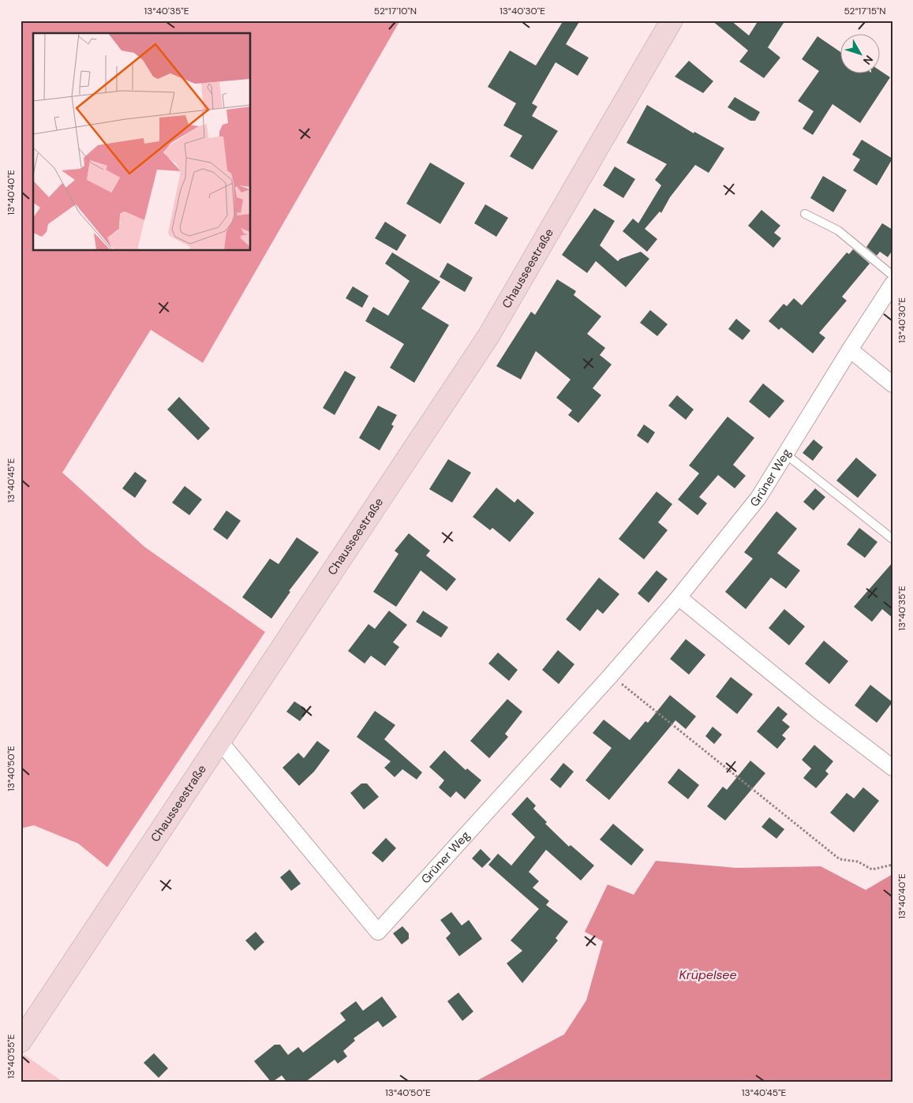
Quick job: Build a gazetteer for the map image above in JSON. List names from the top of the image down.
{
  "streets": {
    "main road": ["Chausseestraße"],
    "street": ["Grüner Weg"]
  },
  "crossings": [
    ["Chausseestraße", "Grüner Weg"]
  ],
  "water": ["Krüpelsee"],
  "north": "bottom right",
  "coordinates": [
    "13°40'35\"E",
    "52°17'10\"N",
    "13°40'30\"E",
    "52°17'15\"N",
    "13°40'40\"E",
    "13°40'45\"E",
    "13°40'50\"E",
    "13°40'55\"E"
  ]
}
